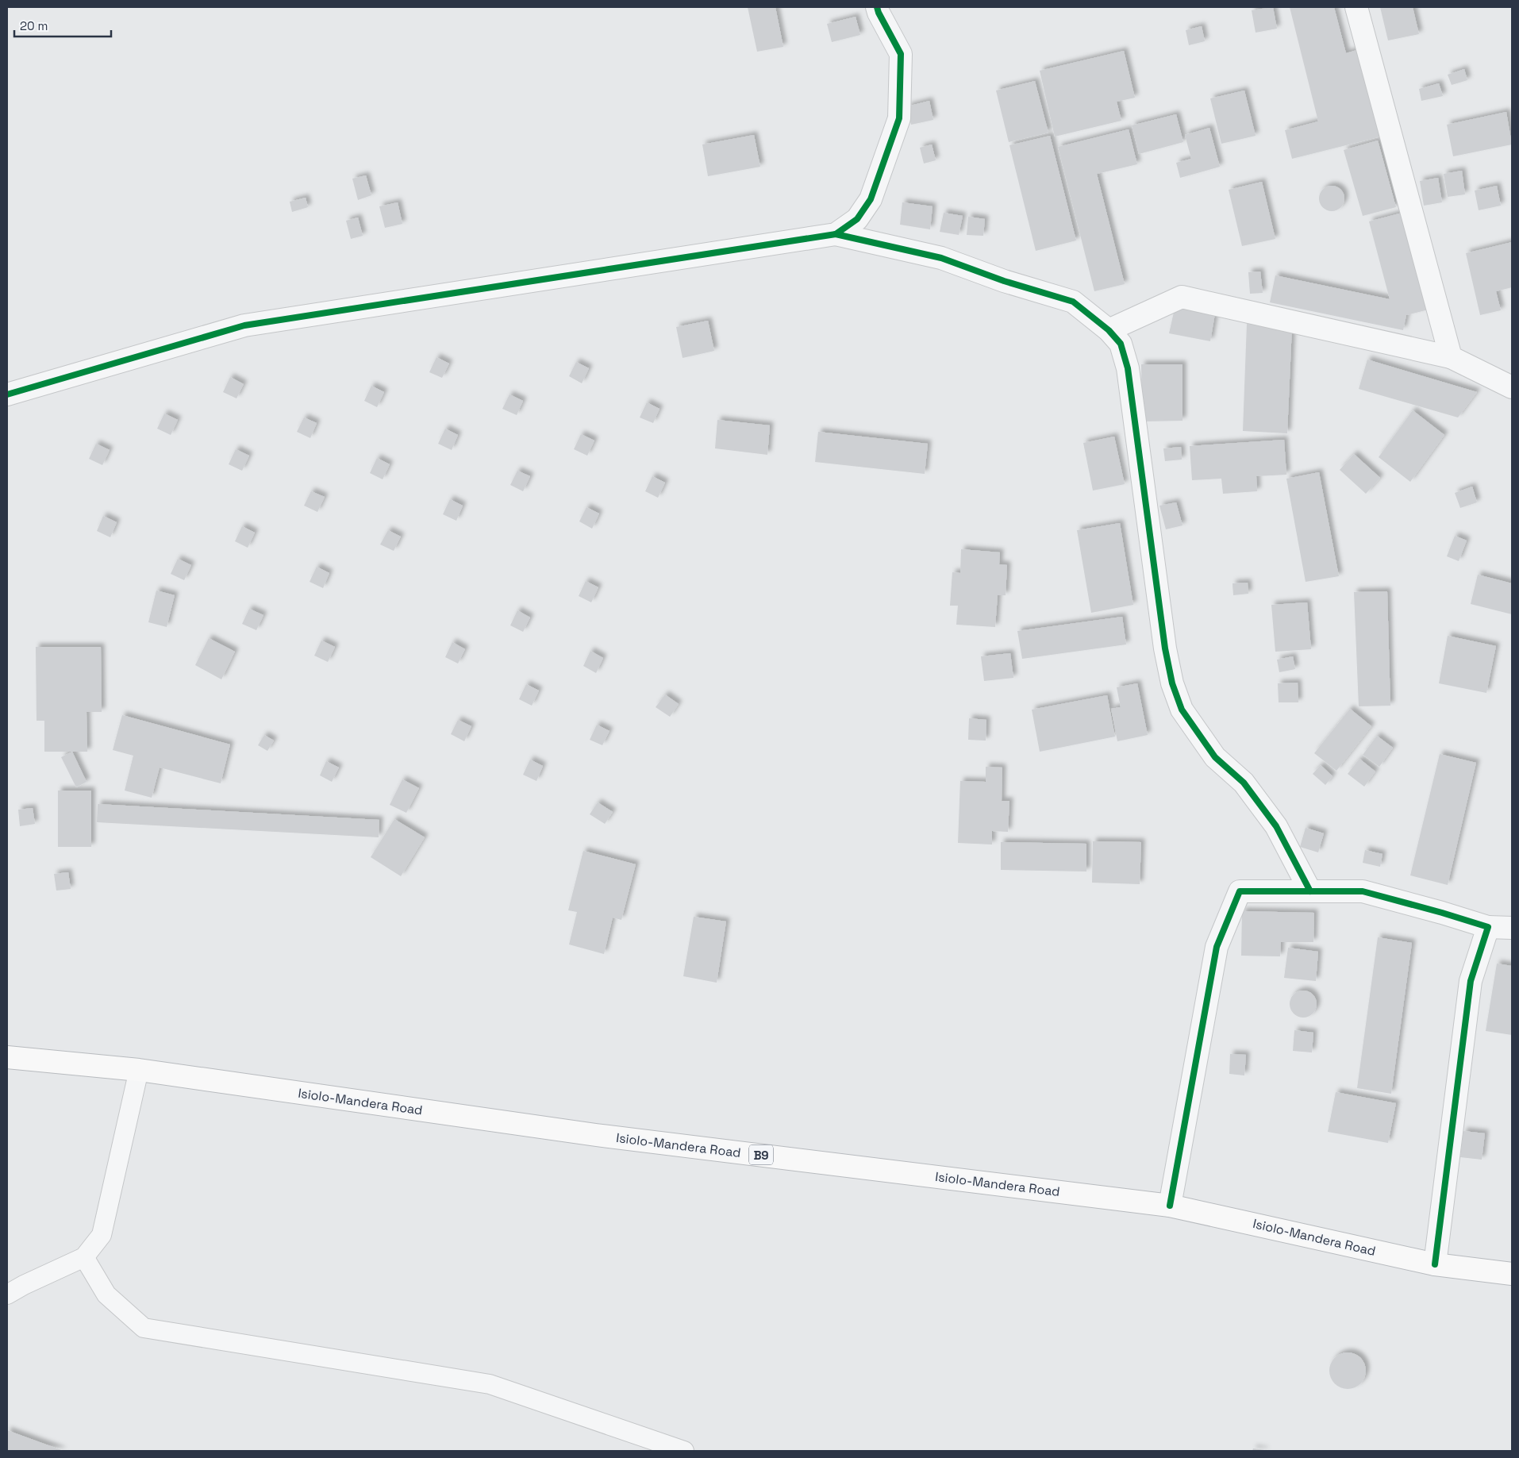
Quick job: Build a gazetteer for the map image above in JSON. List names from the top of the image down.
{
  "streets": {
    "highway": ["Isiolo-Mandera Road", "B9"]
  },
  "scale_bar": "20 m"
}
